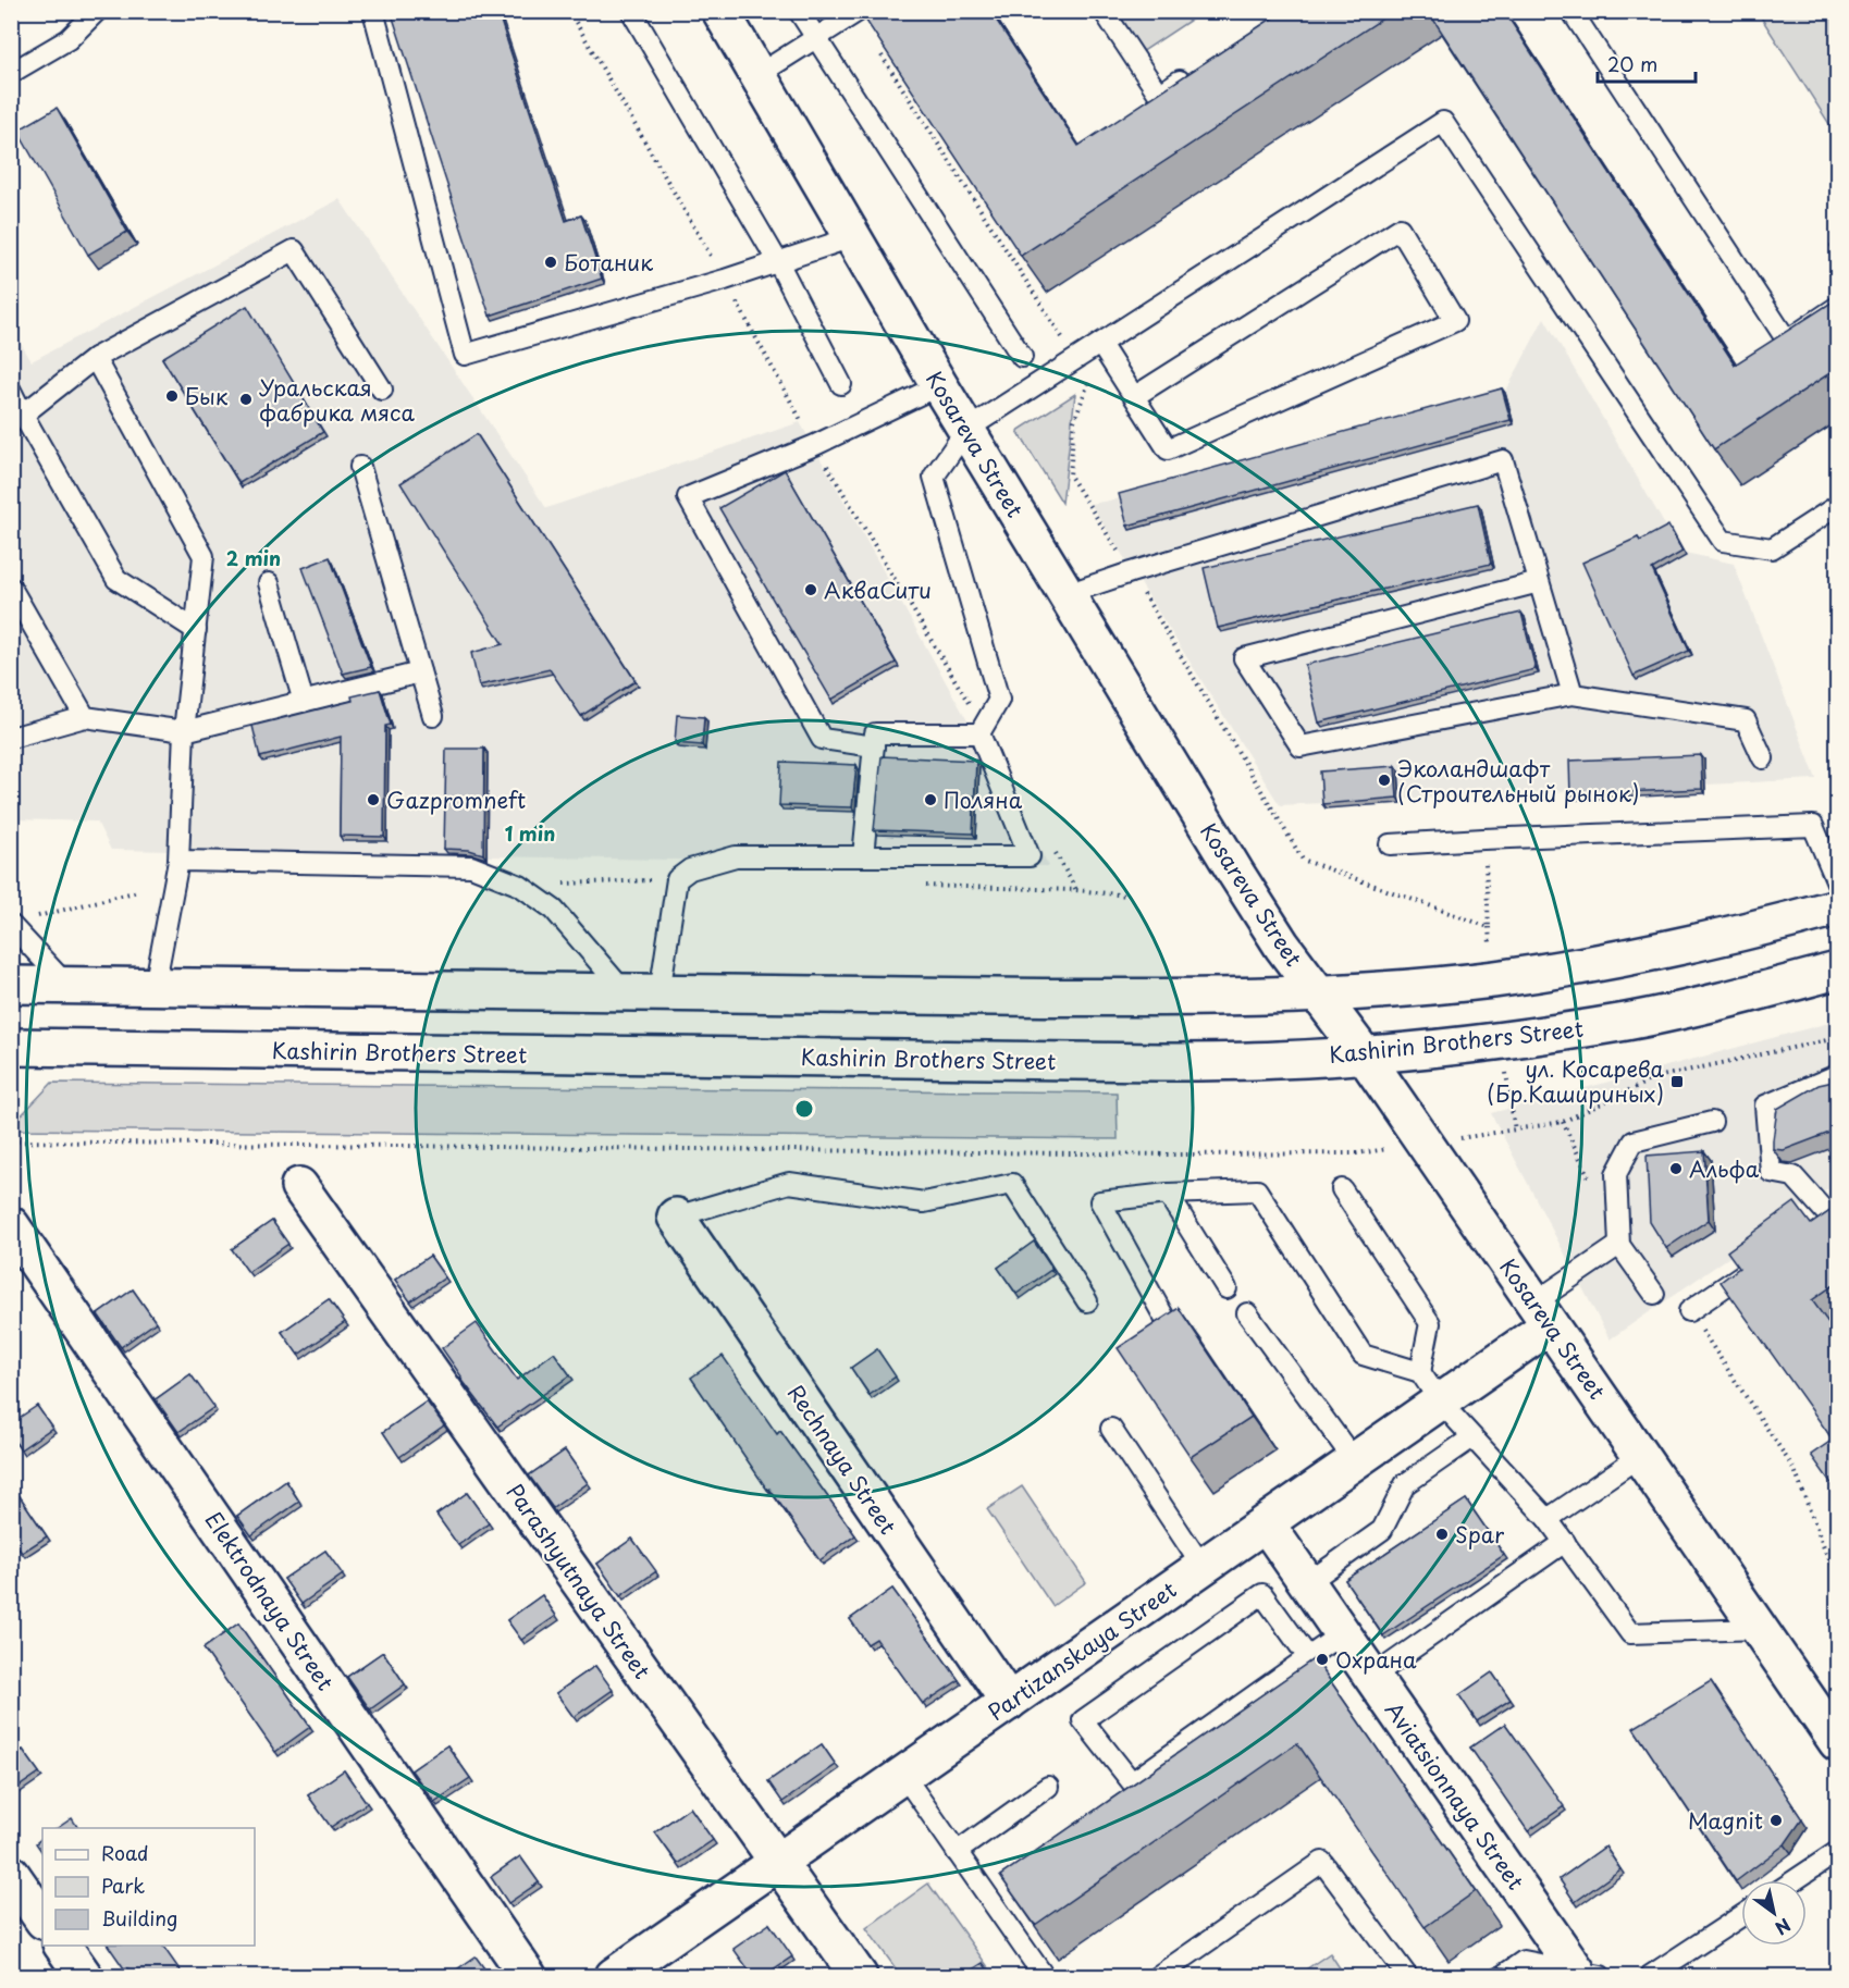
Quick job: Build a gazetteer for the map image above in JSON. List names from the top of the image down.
{
  "streets": {
    "street": [
      "Kosareva Street",
      "Kashirin Brothers Street",
      "Rechnaya Street",
      "Parashyutnaya Street",
      "Elektrodnaya Street",
      "Partizanskaya Street",
      "Aviatsionnaya Street"
    ]
  },
  "crossings": [
    ["Kosareva Street", "Kashirin Brothers Street"],
    ["Kosareva Street", "Partizanskaya Street"],
    ["Rechnaya Street", "Partizanskaya Street"],
    ["Parashyutnaya Street", "Partizanskaya Street"],
    ["Partizanskaya Street", "Aviatsionnaya Street"]
  ],
  "places": {
    "other": [
      "Ботаник",
      "Бык",
      "Уральская фабрика мяса",
      "АкваСити",
      "Эколандшафт (Строительный рынок)",
      "Gazpromneft",
      "Поляна",
      "Альфа",
      "Spar",
      "Охрана",
      "Magnit"
    ],
    "transit": ["ул. Косарева (Бр.Кашириных)"]
  },
  "legend": ["Road", "Park", "Building"],
  "scale_bar": "20 m",
  "north": "bottom right",
  "rings": ["2 min", "1 min"]
}
